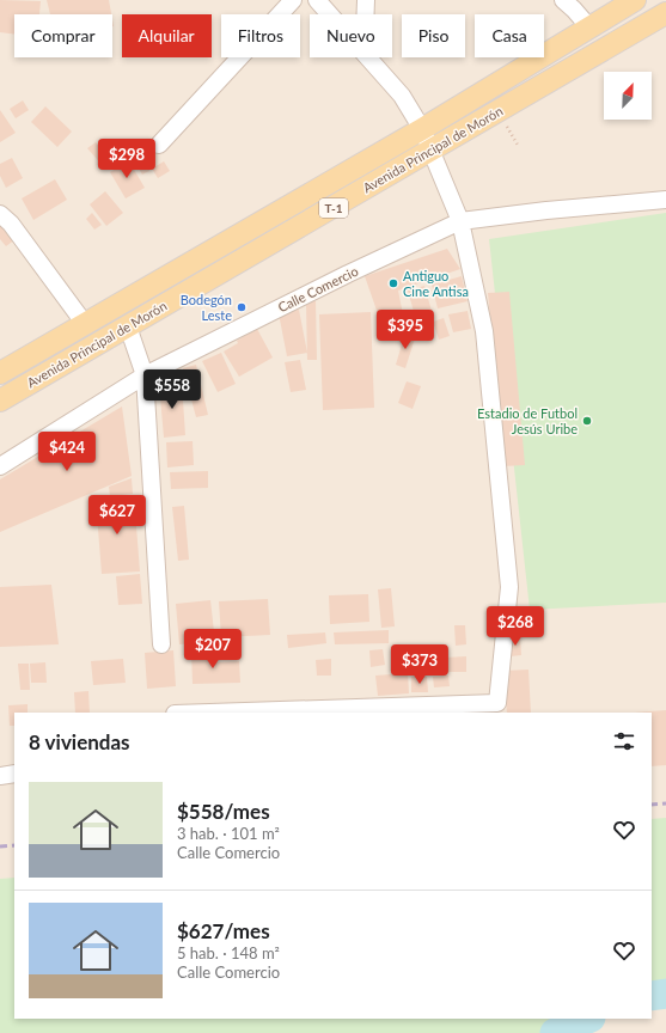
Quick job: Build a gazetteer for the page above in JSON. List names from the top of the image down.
{
  "streets": {
    "main road": ["Avenida Principal de Morón", "T-1"],
    "street": ["Calle Comercio"]
  },
  "places": ["Antiguo Cine Antisa", "Bodegón Leste", "Estadio de Futbol Jesús Uribe"],
  "north": "top right",
  "page": {
    "chip": [
      "Comprar",
      "Alquilar",
      "Filtros",
      "Nuevo",
      "Piso",
      "Casa"
    ],
    "price": [
      "$298",
      "$395",
      "$558",
      "$424",
      "$627",
      "$268",
      "$207",
      "$373"
    ],
    "heading": "8 viviendas",
    "list": [
      {
        "name": "$558/mes",
        "note": "3 hab. · 101 m² · Calle Comercio"
      },
      {
        "name": "$627/mes",
        "note": "5 hab. · 148 m² · Calle Comercio"
      }
    ]
  }
}
